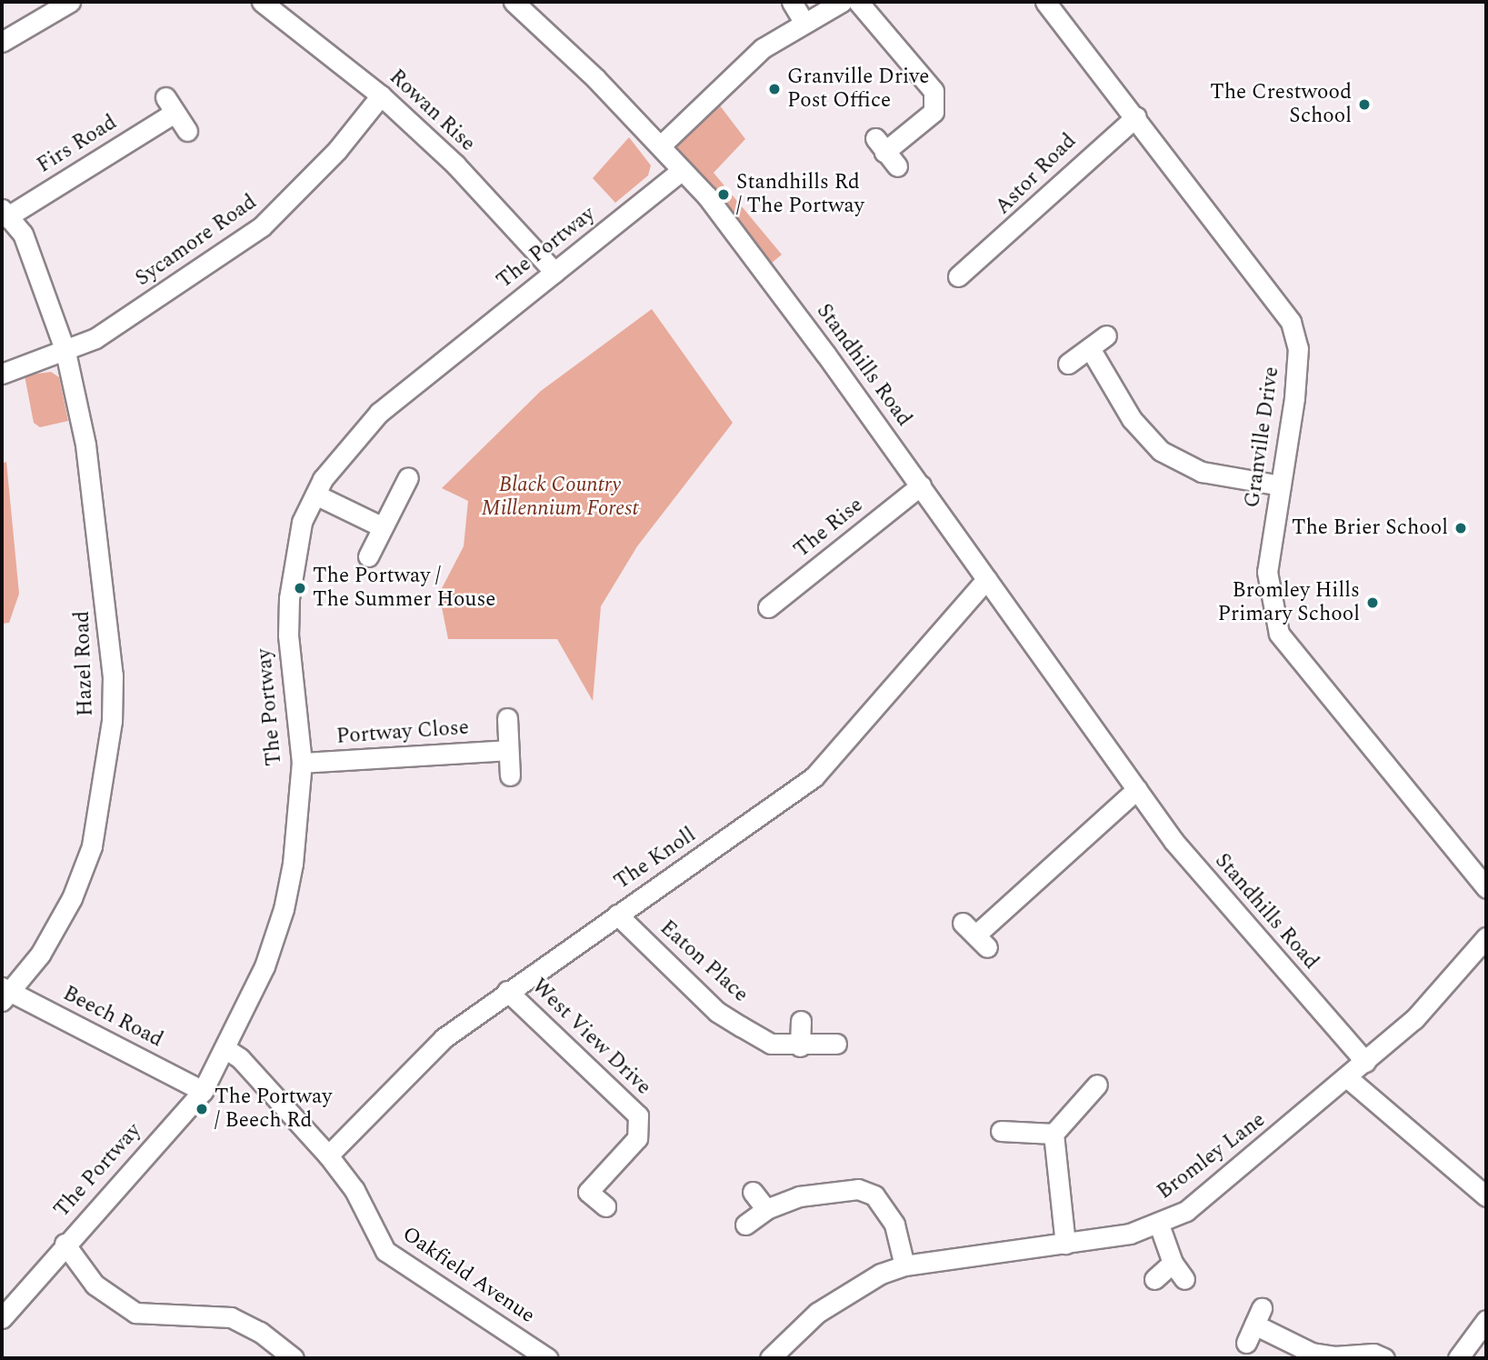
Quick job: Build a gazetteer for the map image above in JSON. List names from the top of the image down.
{
  "streets": {
    "street": [
      "Rowan Rise",
      "Firs Road",
      "Astor Road",
      "Sycamore Road",
      "The Portway",
      "Standhills Road",
      "Granville Drive",
      "The Rise",
      "Hazel Road",
      "Portway Close",
      "The Knoll",
      "Eaton Place",
      "Beech Road",
      "West View Drive",
      "Bromley Lane",
      "Oakfield Avenue"
    ]
  },
  "crossings": [
    ["Rowan Rise", "Sycamore Road"],
    ["Rowan Rise", "The Portway"],
    ["Firs Road", "Hazel Road"],
    ["Astor Road", "Granville Drive"],
    ["Sycamore Road", "Hazel Road"],
    ["The Portway", "Standhills Road"],
    ["The Portway", "Portway Close"],
    ["The Portway", "Beech Road"],
    ["The Portway", "Oakfield Avenue"],
    ["Standhills Road", "The Rise"],
    ["Standhills Road", "The Knoll"],
    ["Standhills Road", "Bromley Lane"],
    ["Hazel Road", "Beech Road"],
    ["The Knoll", "Eaton Place"],
    ["The Knoll", "West View Drive"],
    ["The Knoll", "Oakfield Avenue"]
  ],
  "parks": ["Black Country Millennium Forest"],
  "places": [
    "Granville Drive Post Office",
    "The Crestwood School",
    "Standhills Rd / The Portway",
    "The Brier School",
    "The Portway / The Summer House",
    "Bromley Hills Primary School",
    "The Portway / Beech Rd"
  ]
}
